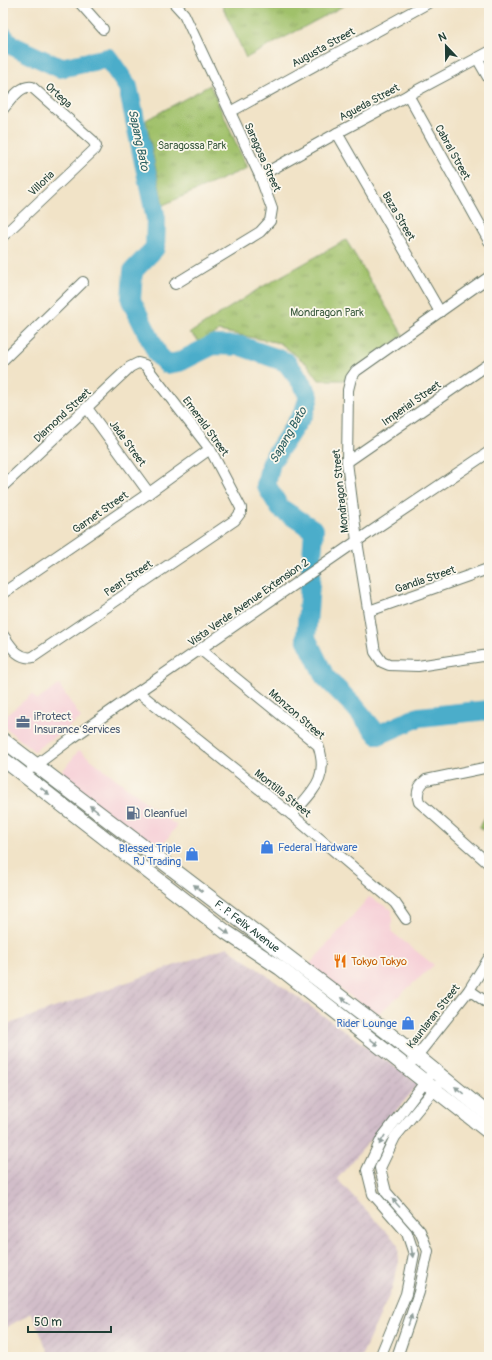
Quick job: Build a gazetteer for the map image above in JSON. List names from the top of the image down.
{
  "streets": {
    "main road": ["F. P. Felix Avenue"],
    "street": [
      "Augusta Street",
      "Ortega",
      "Agueda Street",
      "Cabral Street",
      "Saragosa Street",
      "Villoria",
      "Baza Street",
      "Imperial Street",
      "Diamond Street",
      "Emerald Street",
      "Jade Street",
      "Mondragon Street",
      "Garnet Street",
      "Pearl Street",
      "Gandia Street",
      "Vista Verde Avenue Extension 2",
      "Monzon Street",
      "Montilla Street",
      "Kaunlaran Street"
    ]
  },
  "crossings": [
    ["Augusta Street", "Saragosa Street"],
    ["Ortega", "Villoria"],
    ["Agueda Street", "Cabral Street"],
    ["Agueda Street", "Saragosa Street"],
    ["Agueda Street", "Baza Street"],
    ["Baza Street", "Mondragon Street"],
    ["Imperial Street", "Mondragon Street"],
    ["Diamond Street", "Emerald Street"],
    ["Diamond Street", "Jade Street"],
    ["Emerald Street", "Garnet Street"],
    ["Emerald Street", "Pearl Street"],
    ["Jade Street", "Garnet Street"],
    ["Mondragon Street", "Gandia Street"],
    ["Mondragon Street", "Vista Verde Avenue Extension 2"],
    ["Vista Verde Avenue Extension 2", "Monzon Street"],
    ["Vista Verde Avenue Extension 2", "Montilla Street"],
    ["Vista Verde Avenue Extension 2", "F. P. Felix Avenue"],
    ["Monzon Street", "Montilla Street"],
    ["F. P. Felix Avenue", "Kaunlaran Street"]
  ],
  "water": ["Sapang Bato"],
  "parks": ["Saragossa Park", "Mondragon Park"],
  "places": {
    "office": ["iProtect Insurance Services"],
    "fuel station": ["Cleanfuel"],
    "shop": ["Federal Hardware", "Blessed Triple RJ Trading", "Rider Lounge"],
    "restaurant": ["Tokyo Tokyo"]
  },
  "scale_bar": "50 m",
  "north": "top"
}
